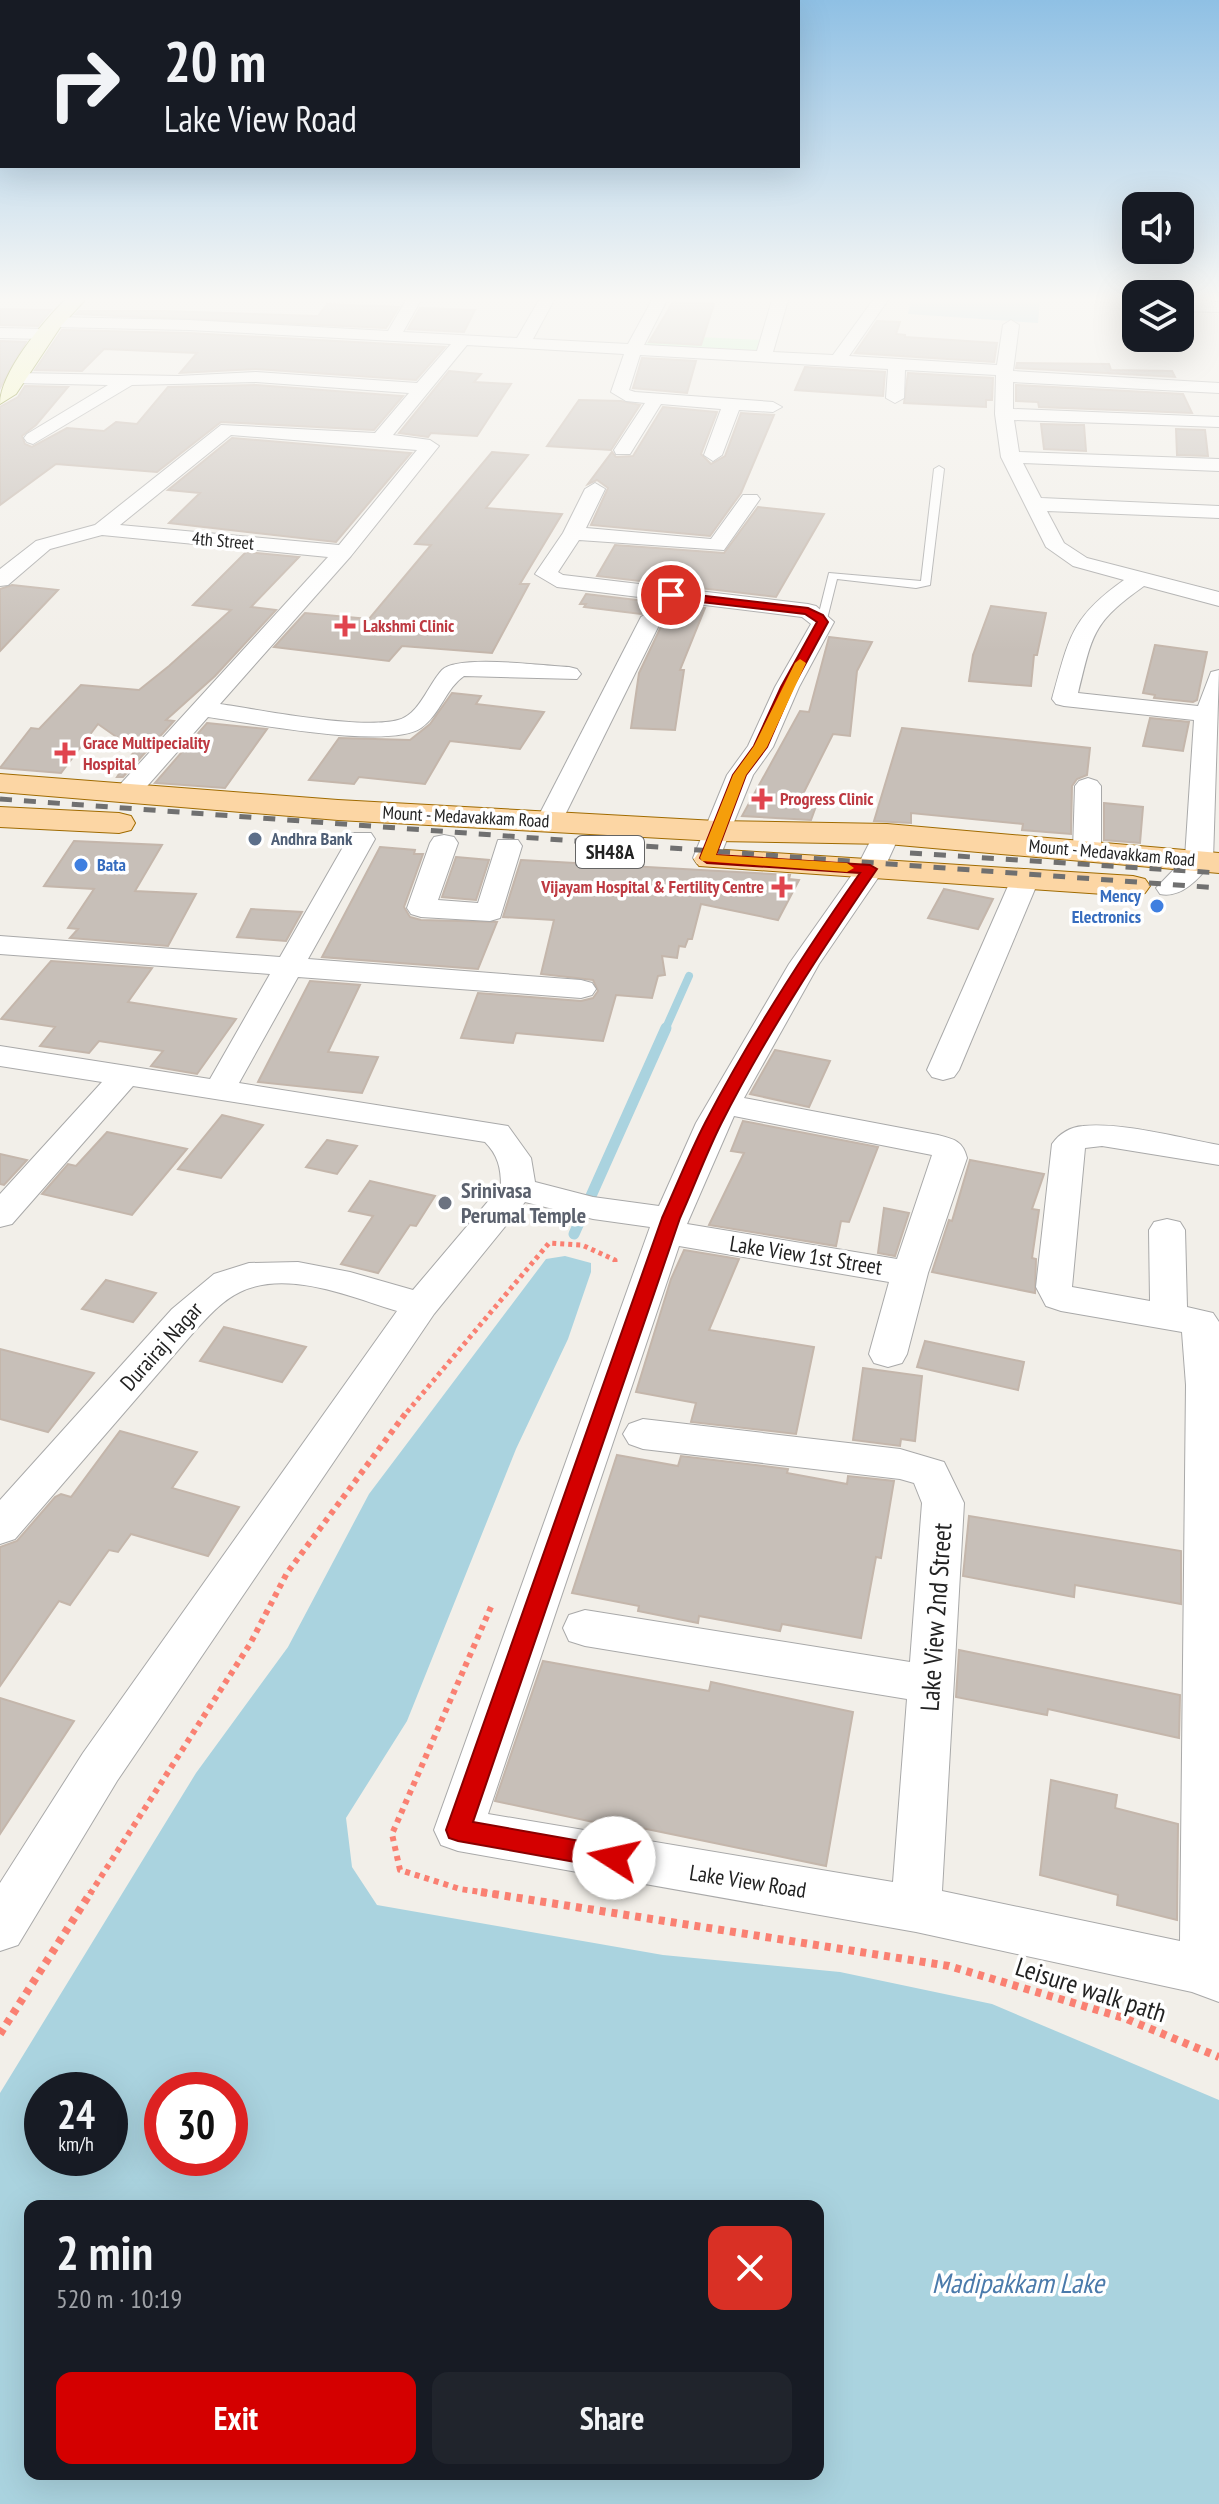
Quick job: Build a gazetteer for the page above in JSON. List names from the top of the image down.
{
  "streets": {
    "main road": ["Mount - Medavakkam Road", "SH48A"],
    "street": [
      "4th Street",
      "Lake View 1st Street",
      "Durairaj Nagar",
      "Lake View 2nd Street",
      "Lake View Road"
    ],
    "path": ["Leisure walk path"]
  },
  "crossings": [
    ["Mount - Medavakkam Road", "Lake View Road"],
    ["Lake View 1st Street", "Lake View Road"],
    ["Lake View 2nd Street", "Lake View Road"]
  ],
  "water": ["Madipakkam Lake"],
  "places": {
    "health": [
      "Lakshmi Clinic",
      "Grace Multipeciality Hospital",
      "Progress Clinic",
      "Vijayam Hospital & Fertility Centre"
    ],
    "other": [
      "Andhra Bank",
      "Bata",
      "Mency Electronics",
      "Srinivasa Perumal Temple"
    ]
  },
  "page": {
    "turn": ["20 m", "Lake View Road"],
    "speed": "24 km/h",
    "limit": "30",
    "heading": ["2 min", "520 m · 10:19"],
    "buttons": ["Exit", "Share"]
  }
}
